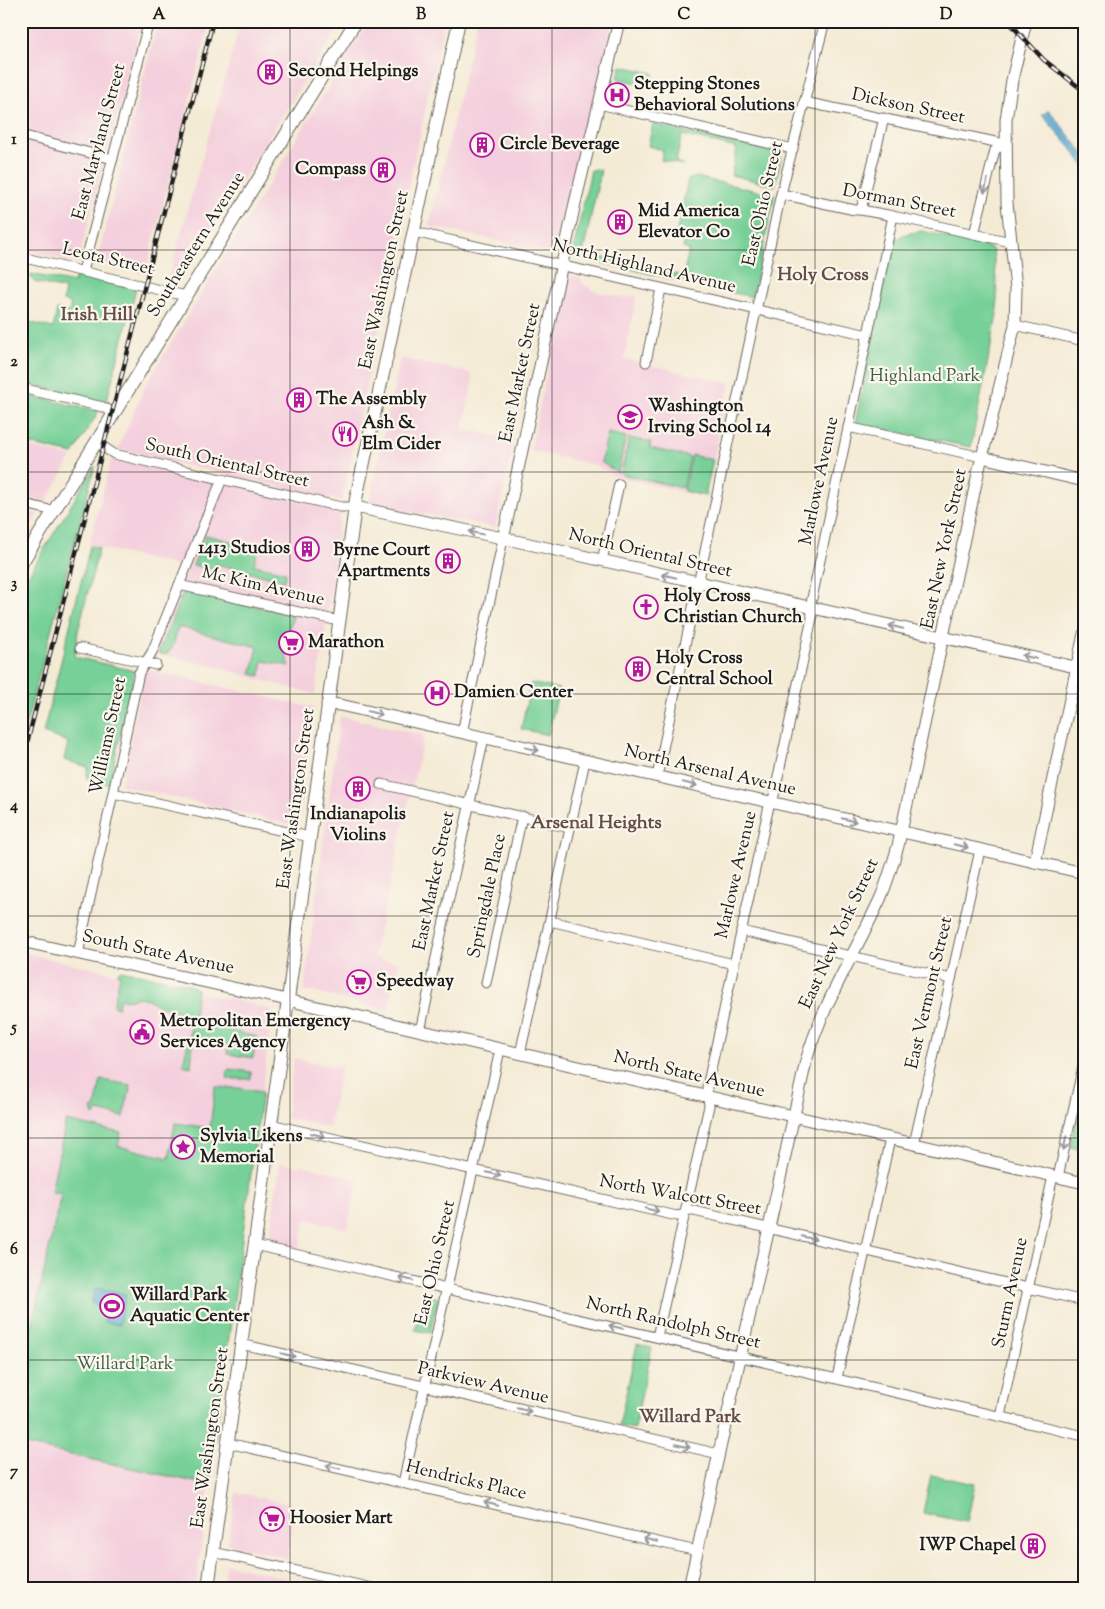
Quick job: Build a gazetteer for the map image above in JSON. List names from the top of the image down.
{
  "streets": {
    "main road": ["Southeastern Avenue", "East Washington Street"],
    "street": [
      "Dickson Street",
      "East Maryland Street",
      "Dorman Street",
      "East Ohio Street",
      "Leota Street",
      "North Highland Avenue",
      "East Market Street",
      "South Oriental Street",
      "Marlowe Avenue",
      "East New York Street",
      "North Oriental Street",
      "Mc Kim Avenue",
      "Williams Street",
      "North Arsenal Avenue",
      "Springdale Place",
      "South State Avenue",
      "East Vermont Street",
      "North State Avenue",
      "North Walcott Street",
      "Sturm Avenue",
      "North Randolph Street",
      "Parkview Avenue",
      "Hendricks Place"
    ]
  },
  "crossings": [
    ["Dickson Street", "East Ohio Street"],
    ["Dickson Street", "East New York Street"],
    ["East Maryland Street", "Leota Street"],
    ["Dorman Street", "East Ohio Street"],
    ["Dorman Street", "Marlowe Avenue"],
    ["Dorman Street", "East New York Street"],
    ["East Ohio Street", "North Highland Avenue"],
    ["East Ohio Street", "North Oriental Street"],
    ["East Ohio Street", "North Arsenal Avenue"],
    ["East Ohio Street", "North State Avenue"],
    ["East Ohio Street", "North Walcott Street"],
    ["East Ohio Street", "North Randolph Street"],
    ["East Ohio Street", "Parkview Avenue"],
    ["East Ohio Street", "Hendricks Place"],
    ["Southeastern Avenue", "Leota Street"],
    ["Southeastern Avenue", "South Oriental Street"],
    ["North Highland Avenue", "East Washington Street"],
    ["North Highland Avenue", "East Market Street"],
    ["North Highland Avenue", "Marlowe Avenue"],
    ["East Washington Street", "South Oriental Street"],
    ["East Washington Street", "North Oriental Street"],
    ["East Washington Street", "Mc Kim Avenue"],
    ["East Washington Street", "North Arsenal Avenue"],
    ["East Washington Street", "South State Avenue"],
    ["East Washington Street", "North State Avenue"],
    ["East Washington Street", "North Walcott Street"],
    ["East Washington Street", "North Randolph Street"],
    ["East Washington Street", "Parkview Avenue"],
    ["East Washington Street", "Hendricks Place"],
    ["East Market Street", "North Oriental Street"],
    ["East Market Street", "North Arsenal Avenue"],
    ["East Market Street", "North State Avenue"],
    ["South Oriental Street", "North Oriental Street"],
    ["South Oriental Street", "Williams Street"],
    ["Marlowe Avenue", "North Oriental Street"],
    ["Marlowe Avenue", "North Arsenal Avenue"],
    ["Marlowe Avenue", "North State Avenue"],
    ["Marlowe Avenue", "North Walcott Street"],
    ["Marlowe Avenue", "North Randolph Street"],
    ["East New York Street", "North Oriental Street"],
    ["East New York Street", "North Arsenal Avenue"],
    ["East New York Street", "North State Avenue"],
    ["East New York Street", "North Walcott Street"],
    ["East New York Street", "North Randolph Street"],
    ["East New York Street", "Parkview Avenue"],
    ["East New York Street", "Hendricks Place"],
    ["Mc Kim Avenue", "Williams Street"],
    ["Williams Street", "South State Avenue"],
    ["North Arsenal Avenue", "East Vermont Street"],
    ["South State Avenue", "North State Avenue"],
    ["East Vermont Street", "North State Avenue"],
    ["North State Avenue", "Sturm Avenue"],
    ["North Walcott Street", "Sturm Avenue"],
    ["Sturm Avenue", "North Randolph Street"]
  ],
  "one_way": [
    "North Oriental Street",
    "North Walcott Street",
    "North Randolph Street",
    "Parkview Avenue",
    "Hendricks Place"
  ],
  "districts": [
    "Holy Cross",
    "Irish Hill",
    "Arsenal Heights",
    "Willard Park"
  ],
  "parks": ["Highland Park", "Willard Park"],
  "places": {
    "building": [
      "Second Helpings",
      "Circle Beverage",
      "Compass",
      "Mid America Elevator Co",
      "The Assembly",
      "1413 Studios",
      "Byrne Court Apartments",
      "Holy Cross Central School",
      "Indianapolis Violins",
      "IWP Chapel"
    ],
    "hospital": ["Stepping Stones Behavioral Solutions", "Damien Center"],
    "school or university": ["Washington Irving School 14"],
    "restaurant": ["Ash & Elm Cider"],
    "church": ["Holy Cross Christian Church"],
    "supermarket": ["Marathon", "Speedway", "Hoosier Mart"],
    "public building": ["Metropolitan Emergency Services Agency"],
    "place": ["Sylvia Likens Memorial"],
    "sports": ["Willard Park Aquatic Center"]
  },
  "grid": {
    "columns": [
      "A",
      "B",
      "C",
      "D"
    ],
    "rows": [
      "1",
      "2",
      "3",
      "4",
      "5",
      "6",
      "7"
    ]
  }
}
